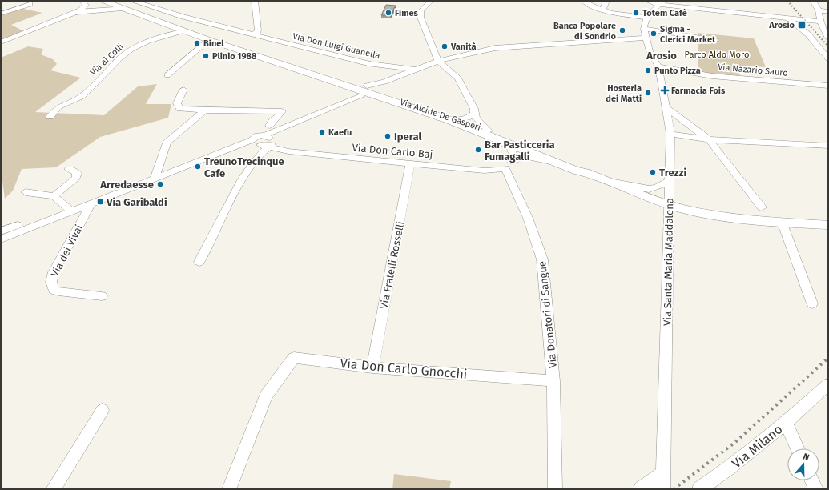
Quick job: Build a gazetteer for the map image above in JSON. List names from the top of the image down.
{
  "streets": {
    "main road": ["Via Alcide De Gasperi"],
    "street": [
      "Via Don Luigi Guanella",
      "Via ai Colli",
      "Via Nazario Sauro",
      "Via Don Carlo Baj",
      "Via dei Vivai",
      "Via Santa Maria Maddalena",
      "Via Fratelli Rosselli",
      "Via Donatori di Sangue",
      "Via Don Carlo Gnocchi",
      "Via Milano"
    ]
  },
  "crossings": [
    ["Via Nazario Sauro", "Via Santa Maria Maddalena"],
    ["Via Alcide De Gasperi", "Via Santa Maria Maddalena"],
    ["Via Alcide De Gasperi", "Via Donatori di Sangue"],
    ["Via Don Carlo Baj", "Via dei Vivai"],
    ["Via Don Carlo Baj", "Via Fratelli Rosselli"],
    ["Via Don Carlo Baj", "Via Donatori di Sangue"],
    ["Via Fratelli Rosselli", "Via Don Carlo Gnocchi"],
    ["Via Donatori di Sangue", "Via Don Carlo Gnocchi"]
  ],
  "districts": ["Arosio"],
  "parks": ["Parco Aldo Moro"],
  "places": {
    "other": [
      "Fimes",
      "Totem Cafè",
      "Banca Popolare di Sondrio",
      "Sigma - Clerici Market",
      "Binel",
      "Vanità",
      "Plinio 1988",
      "Punto Pizza",
      "Hosteria dei Matti",
      "Kaefu",
      "Iperal",
      "Bar Pasticceria Fumagalli",
      "TreunoTrecinque Cafe",
      "Trezzi",
      "Arredaesse"
    ],
    "transit": ["Arosio", "Via Garibaldi"],
    "health": ["Farmacia Fois"]
  },
  "north": "top"
}
